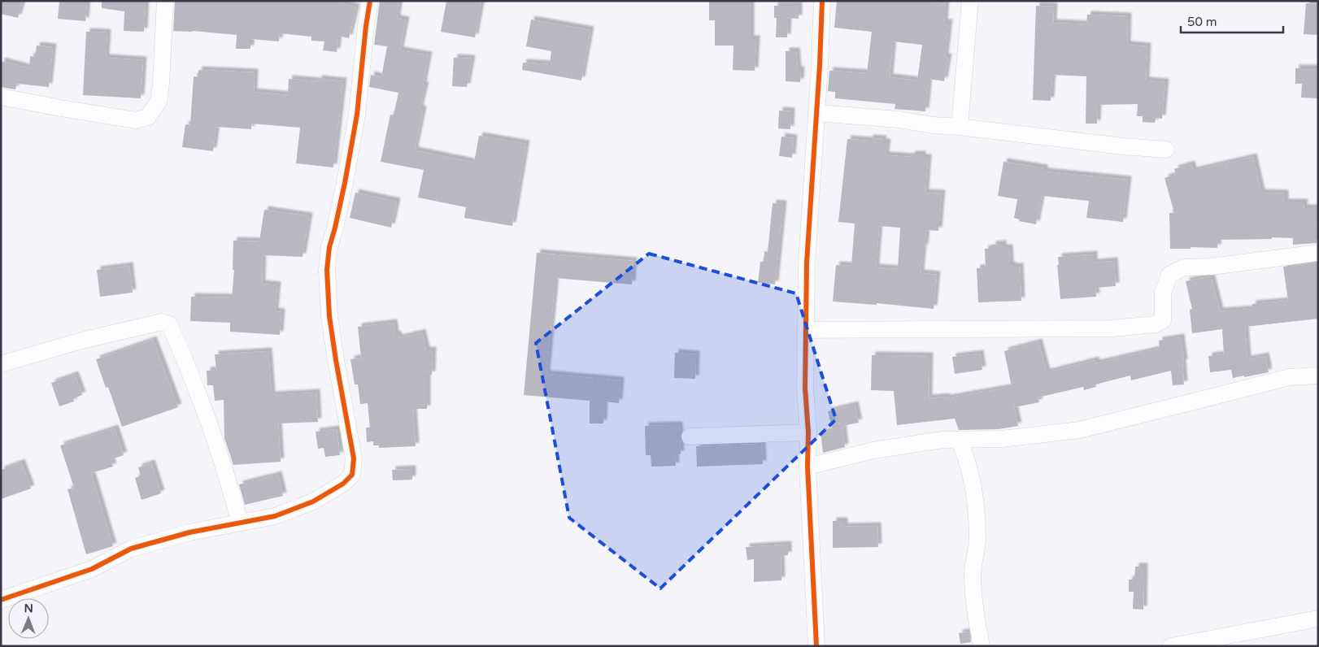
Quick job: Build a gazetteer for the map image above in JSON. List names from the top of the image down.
{
  "scale_bar": "50 m",
  "north": "top"
}
